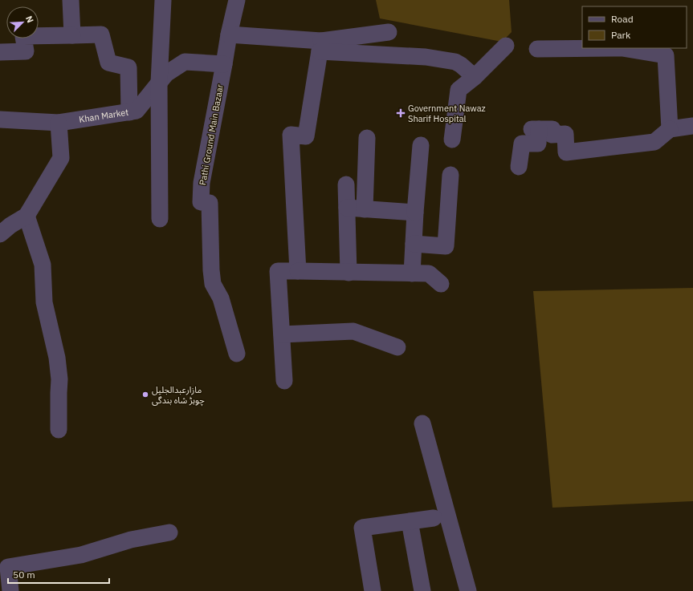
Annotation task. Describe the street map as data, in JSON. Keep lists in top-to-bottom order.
{
  "streets": {
    "street": ["Khan Market", "Pathi Ground Main Bazaar"]
  },
  "crossings": [
    ["Khan Market", "Pathi Ground Main Bazaar"]
  ],
  "places": {
    "health": ["Government Nawaz Sharif Hospital"],
    "other": ["مازارعبدالجلیل چوہڑ شاہ بندگی"]
  },
  "legend": ["Road", "Park"],
  "scale_bar": "50 m",
  "north": "top right"
}
